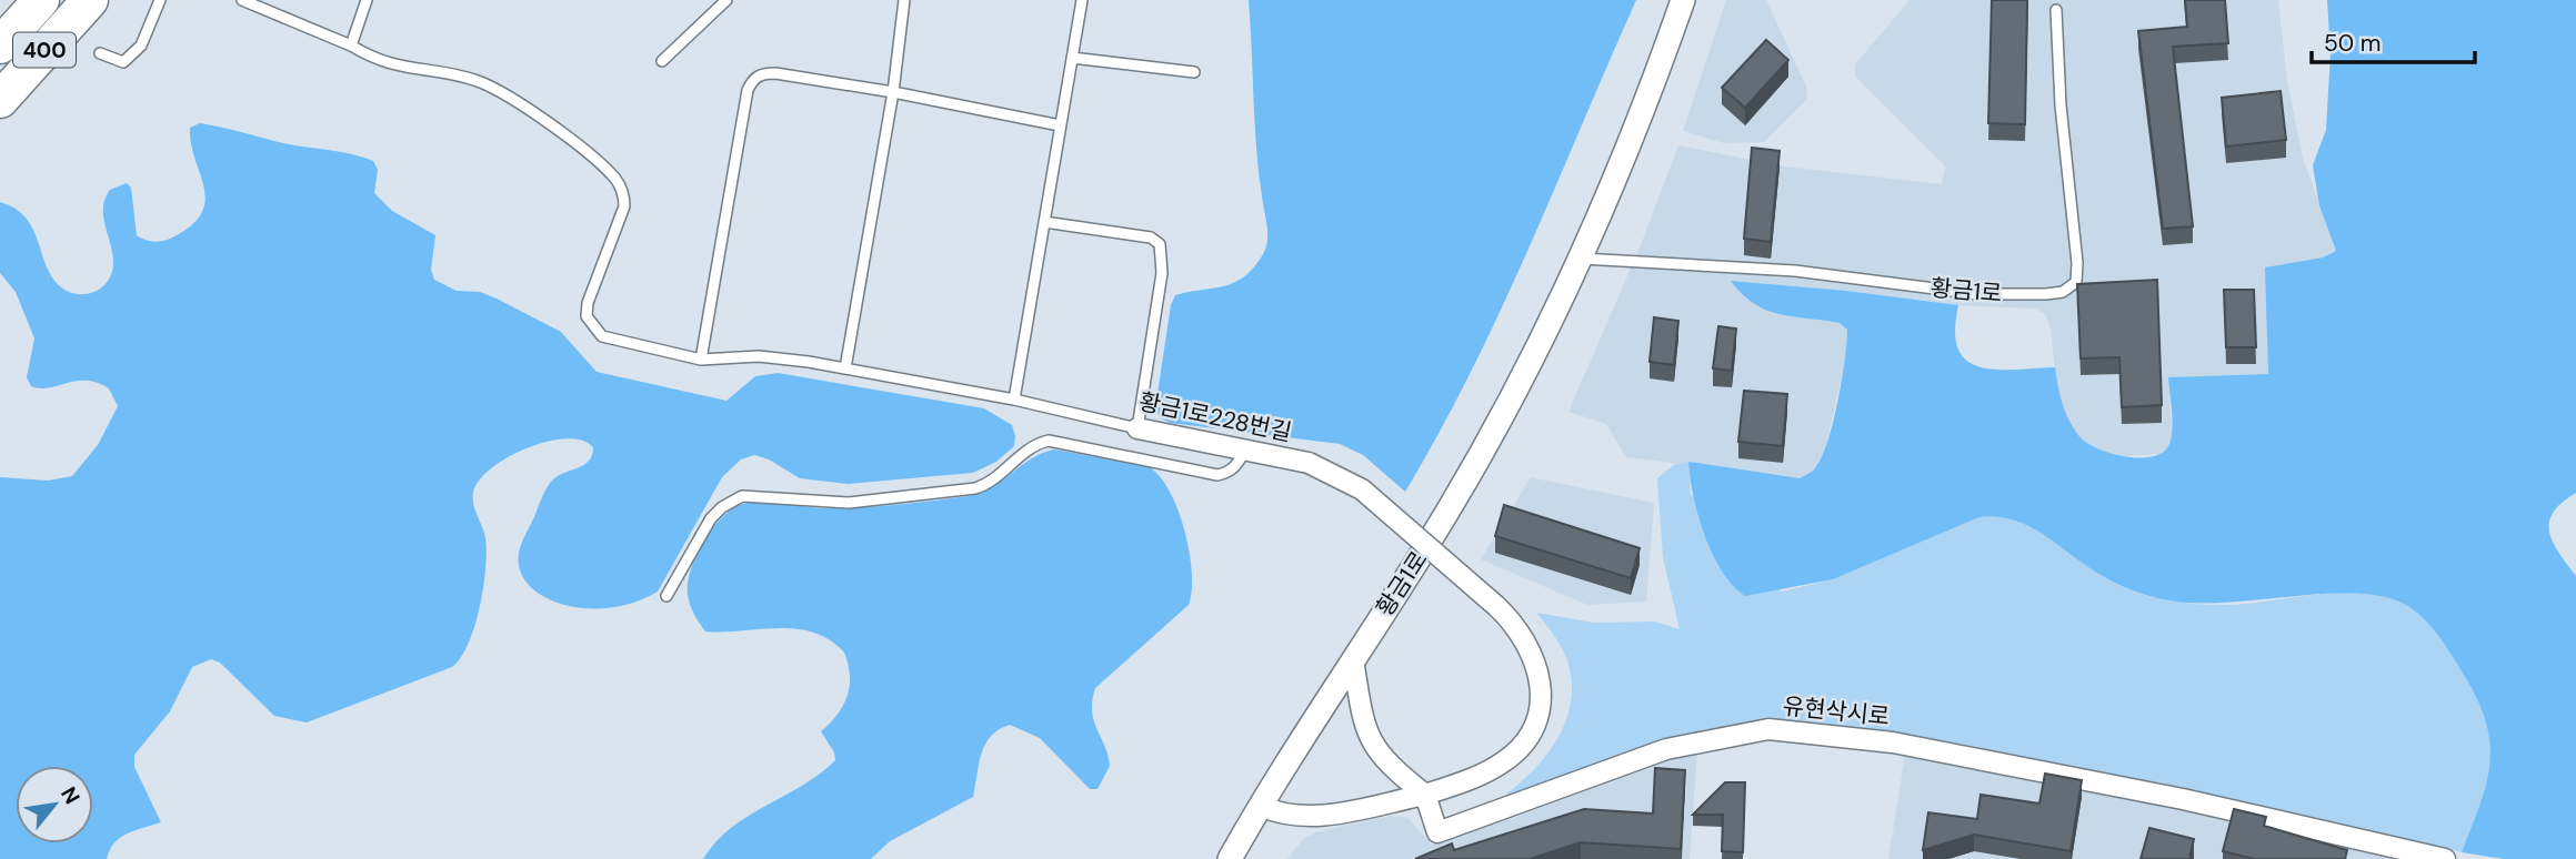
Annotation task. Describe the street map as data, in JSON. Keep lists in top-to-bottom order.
{
  "streets": {
    "highway": ["400"],
    "street": ["황금1로", "황금1로228번길", "유현삭시로"]
  },
  "crossings": [
    ["황금1로228번길", "유현삭시로"]
  ],
  "scale_bar": "50 m",
  "north": "top right"
}
